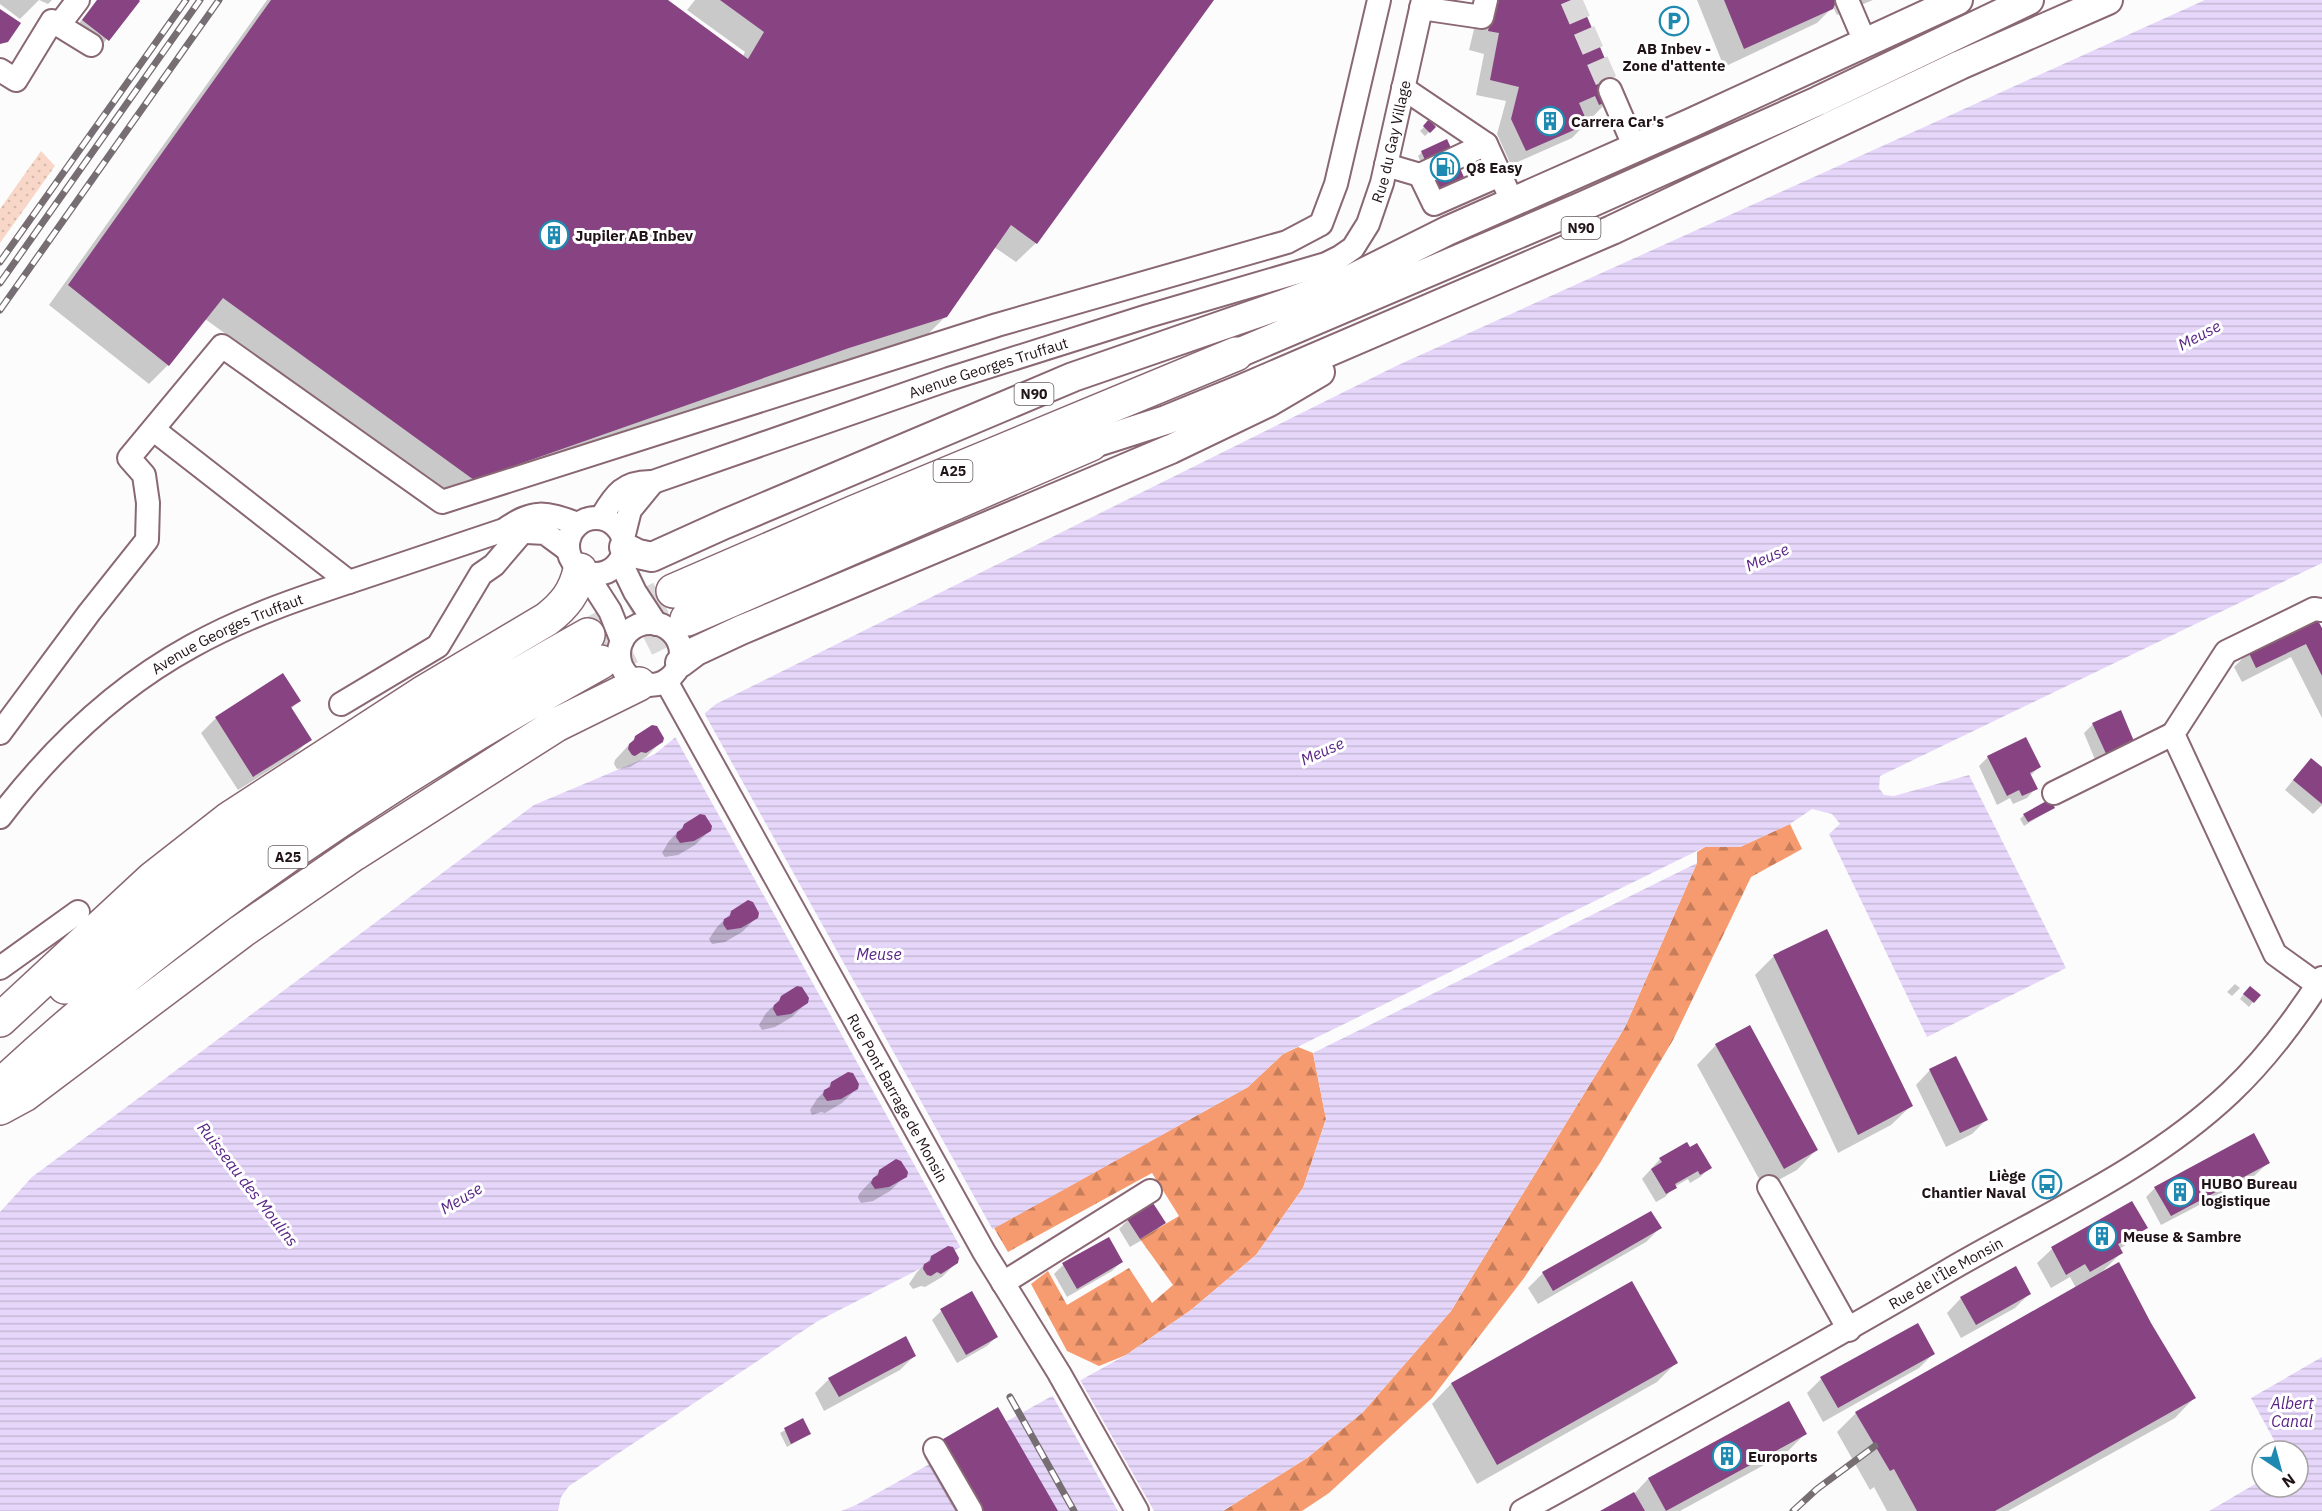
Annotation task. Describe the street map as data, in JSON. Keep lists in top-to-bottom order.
{
  "streets": {
    "highway": ["A25"],
    "main road": ["N90"],
    "street": [
      "Rue du Gay Village",
      "Avenue Georges Truffaut",
      "Rue Pont Barrage de Monsin",
      "Rue de l'Île Monsin"
    ]
  },
  "crossings": [
    ["Rue du Gay Village", "Avenue Georges Truffaut"],
    ["N90", "Avenue Georges Truffaut"],
    ["N90", "A25"],
    ["N90", "Rue Pont Barrage de Monsin"],
    ["A25", "Rue Pont Barrage de Monsin"]
  ],
  "water": ["Meuse", "Ruisseau des Moulins", "Albert Canal"],
  "places": {
    "parking": ["AB Inbev - Zone d'attente"],
    "building": [
      "Carrera Car's",
      "Jupiler AB Inbev",
      "HUBO Bureau logistique",
      "Meuse & Sambre",
      "Euroports"
    ],
    "fuel station": ["Q8 Easy"],
    "bus stop": ["Liège Chantier Naval"]
  },
  "north": "bottom right"
}
